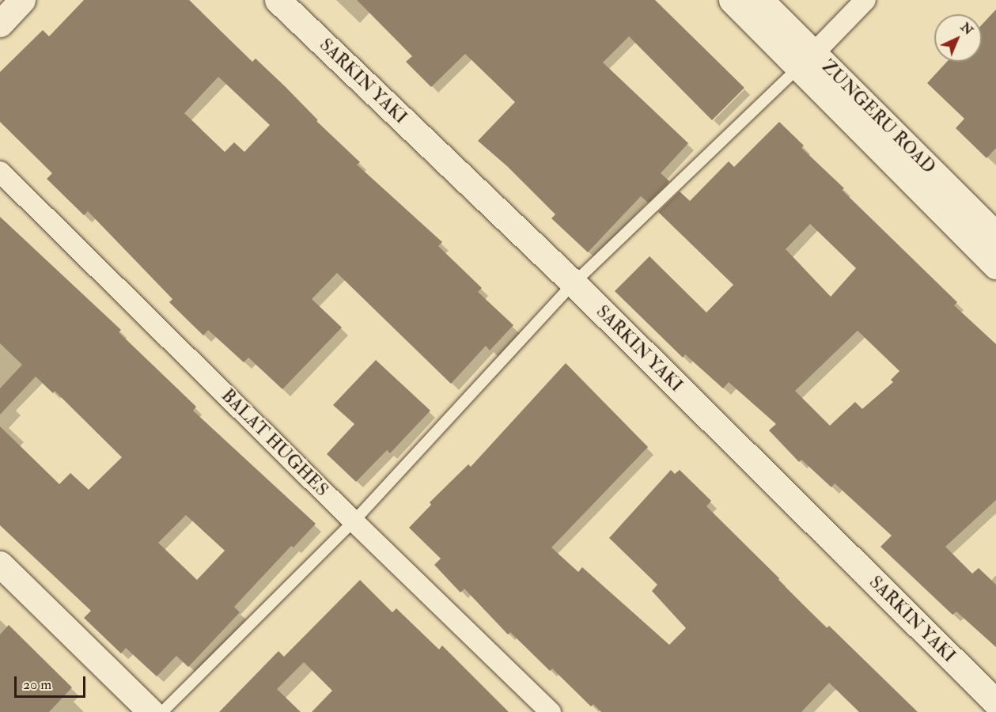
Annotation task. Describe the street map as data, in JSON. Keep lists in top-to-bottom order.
{
  "streets": {
    "street": ["SARKIN YAKI", "ZUNGERU ROAD", "BALAT HUGHES"]
  },
  "scale_bar": "20 m",
  "north": "top right"
}
